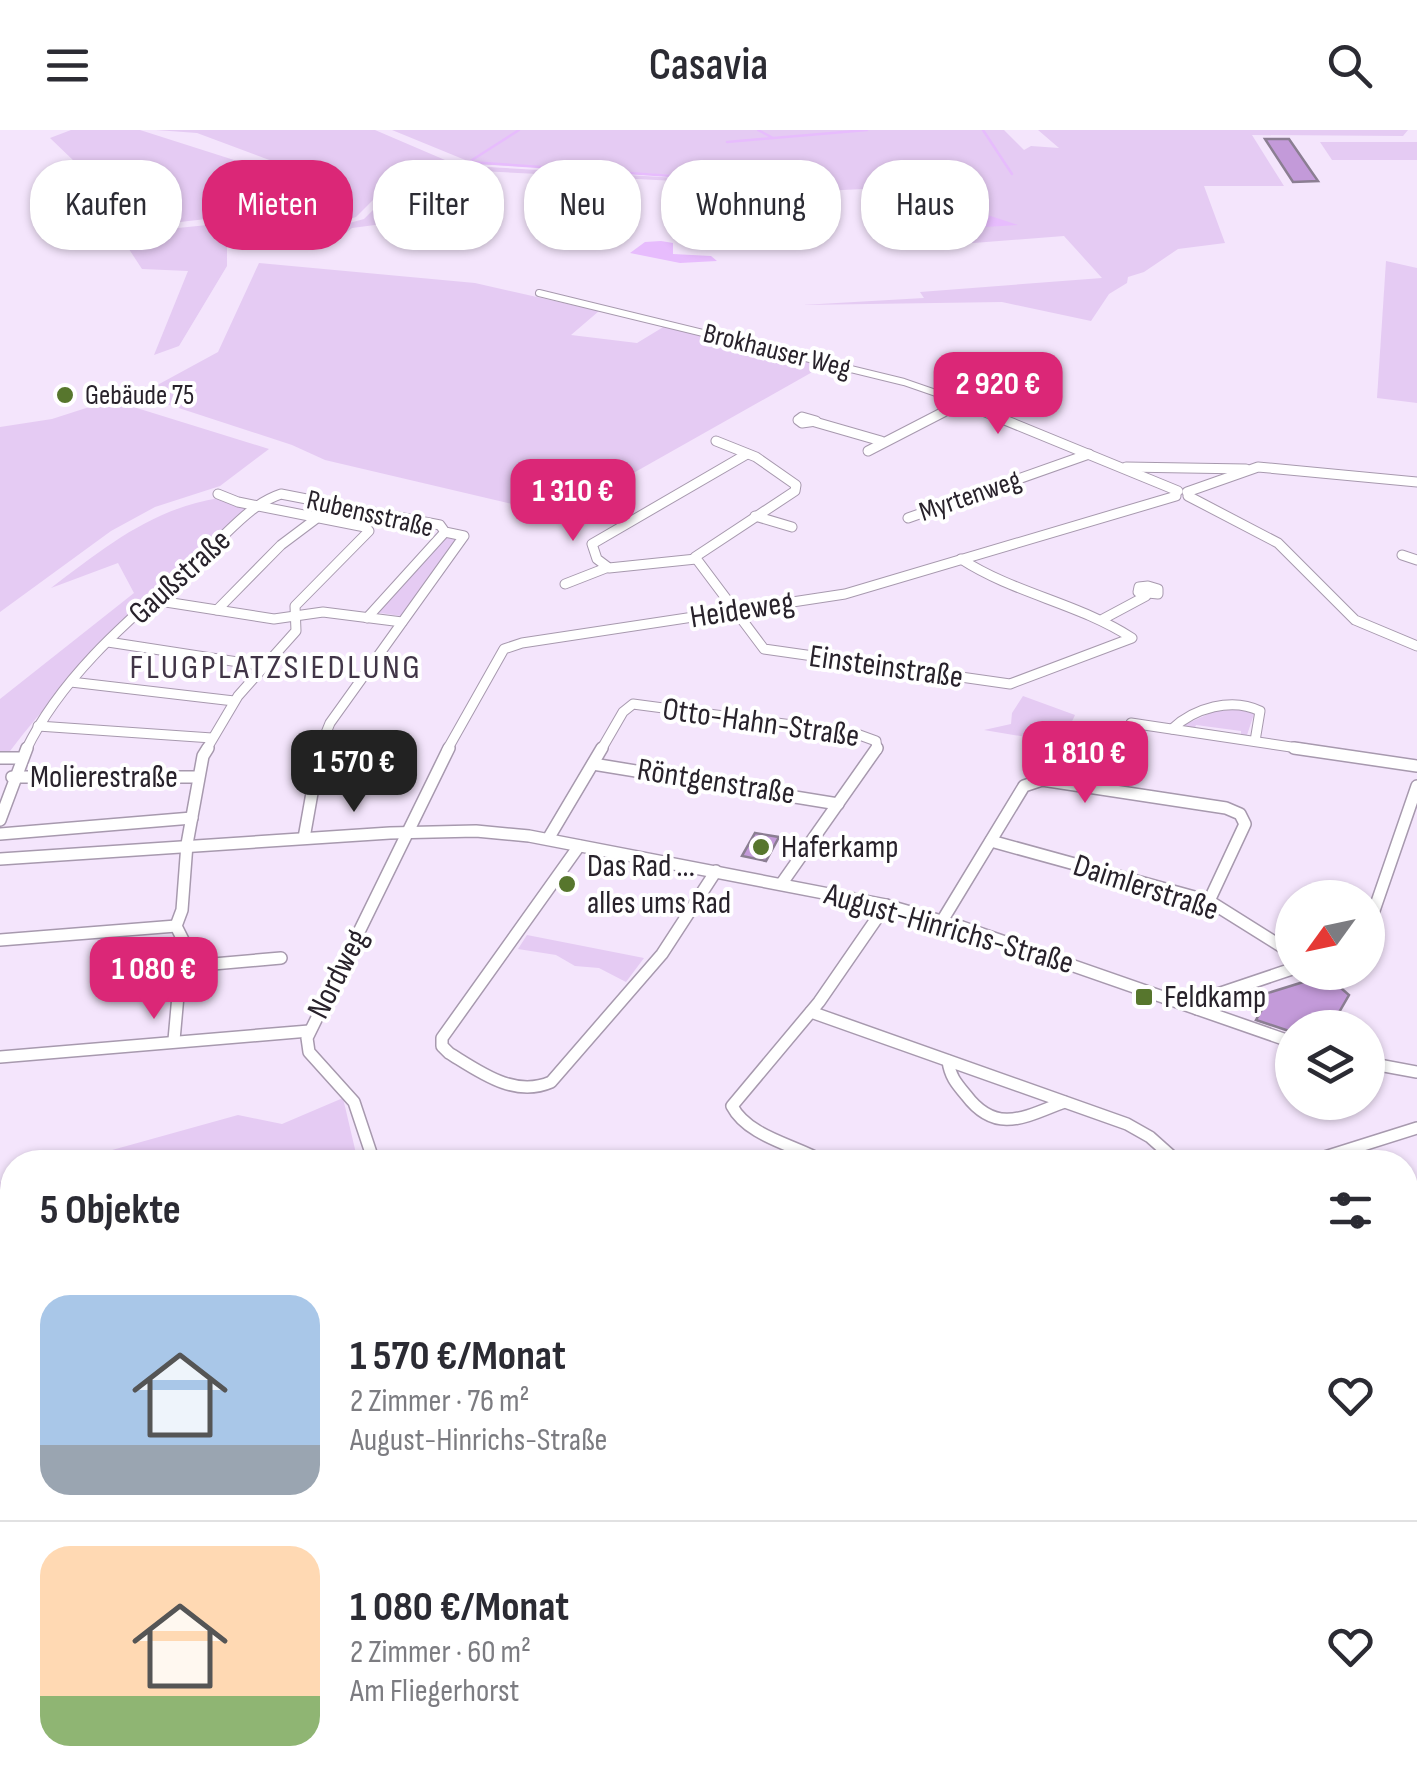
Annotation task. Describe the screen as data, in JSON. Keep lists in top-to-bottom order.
{
  "streets": {
    "street": [
      "Brokhauser Weg",
      "Myrtenweg",
      "Rubensstraße",
      "Gaußstraße",
      "Heideweg",
      "Einsteinstraße",
      "Otto-Hahn-Straße",
      "Molierestraße",
      "Röntgenstraße",
      "Daimlerstraße",
      "August-Hinrichs-Straße",
      "Nordweg"
    ]
  },
  "crossings": [
    ["Brokhauser Weg", "Myrtenweg"],
    ["Brokhauser Weg", "Heideweg"],
    ["Rubensstraße", "Gaußstraße"],
    ["Gaußstraße", "Molierestraße"],
    ["Heideweg", "Einsteinstraße"],
    ["Heideweg", "August-Hinrichs-Straße"],
    ["Heideweg", "Nordweg"],
    ["Otto-Hahn-Straße", "Röntgenstraße"],
    ["Otto-Hahn-Straße", "August-Hinrichs-Straße"],
    ["August-Hinrichs-Straße", "Nordweg"]
  ],
  "districts": ["FLUGPLATZSIEDLUNG"],
  "places": {
    "other": ["Gebäude 75", "Haferkamp", "Das Rad ... alles ums Rad"],
    "transit": ["Feldkamp"]
  },
  "north": "bottom left",
  "page": {
    "header": "Casavia",
    "chip": [
      "Kaufen",
      "Mieten",
      "Filter",
      "Neu",
      "Wohnung",
      "Haus"
    ],
    "price": [
      "2 920 €",
      "1 310 €",
      "1 810 €",
      "1 570 €",
      "1 080 €"
    ],
    "heading": "5 Objekte",
    "list": [
      {
        "name": "1 570 €/Monat",
        "note": "2 Zimmer · 76 m² · August-Hinrichs-Straße"
      },
      {
        "name": "1 080 €/Monat",
        "note": "2 Zimmer · 60 m² · Am Fliegerhorst"
      }
    ]
  }
}
